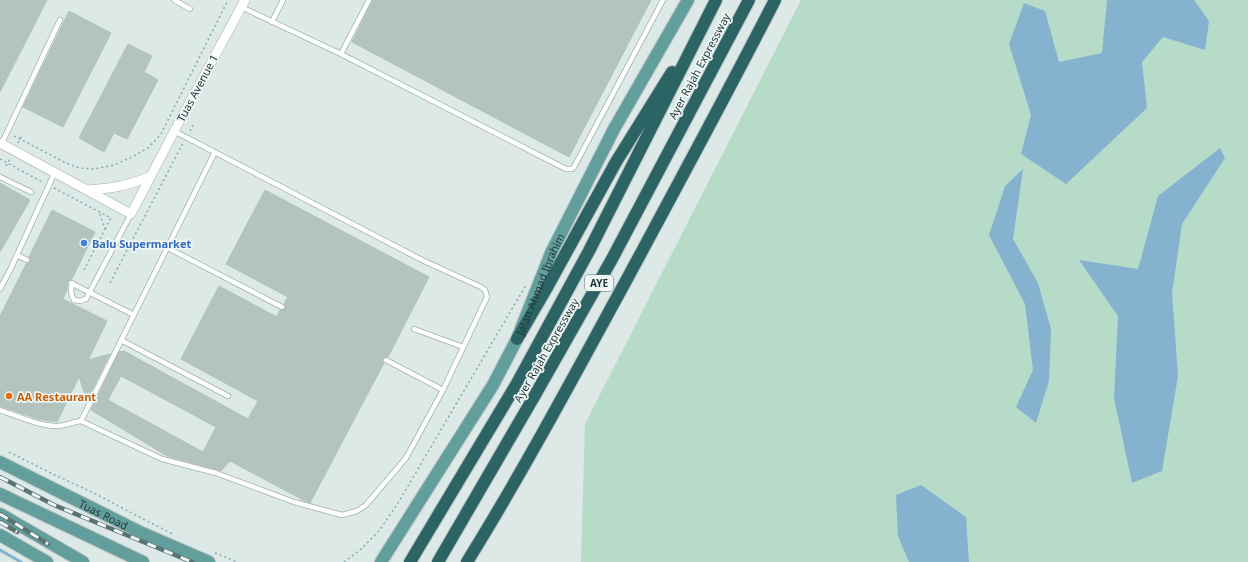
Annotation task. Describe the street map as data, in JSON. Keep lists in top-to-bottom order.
{
  "streets": {
    "highway": ["Ayer Rajah Expressway", "AYE"],
    "main road": ["Jalan Ahmad Ibrahim", "Tuas Road"],
    "street": ["Tuas Avenue 1"]
  },
  "places": ["Balu Supermarket", "AA Restaurant"]
}
